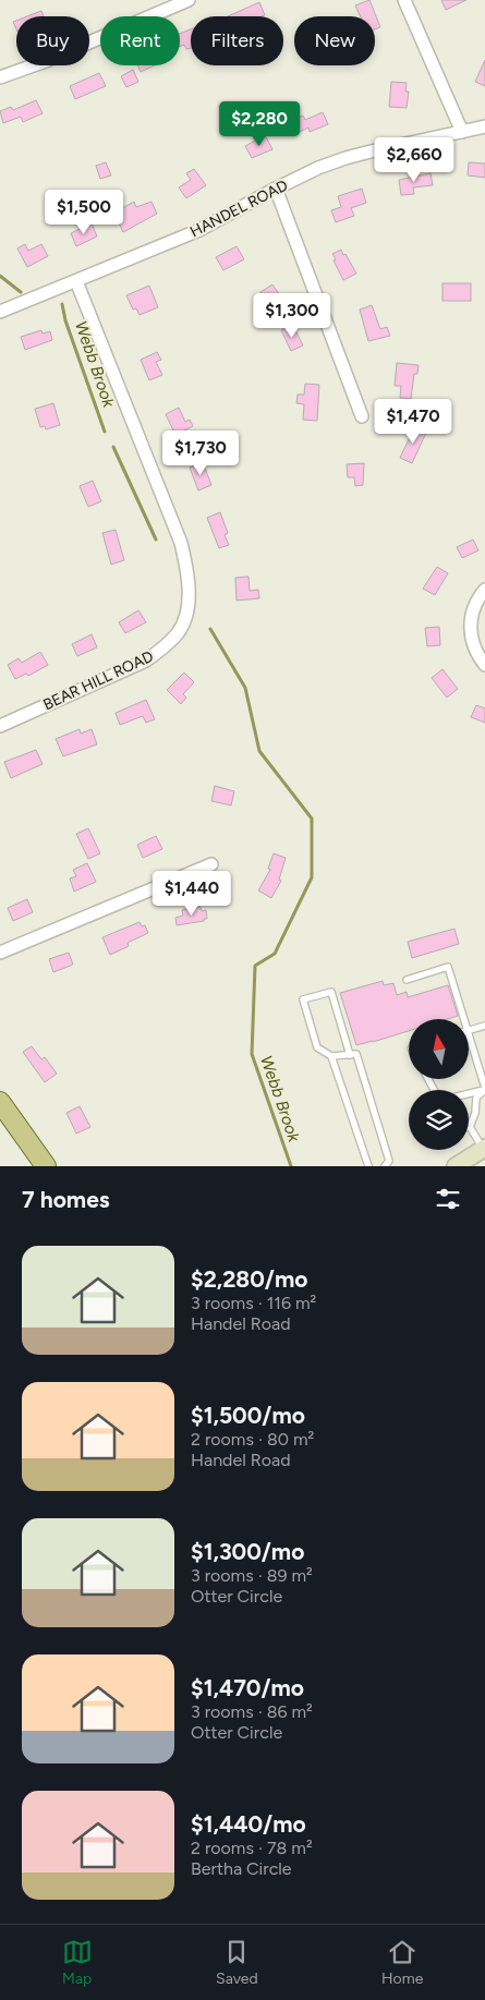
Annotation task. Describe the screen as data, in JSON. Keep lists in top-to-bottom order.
{
  "streets": {
    "street": ["HANDEL ROAD", "BEAR HILL ROAD"]
  },
  "crossings": [
    ["HANDEL ROAD", "BEAR HILL ROAD"]
  ],
  "water": ["Webb Brook"],
  "north": "top",
  "page": {
    "chip": [
      "Buy",
      "Rent",
      "Filters",
      "New"
    ],
    "price": [
      "$2,280",
      "$2,660",
      "$1,500",
      "$1,300",
      "$1,470",
      "$1,730",
      "$1,440"
    ],
    "heading": "7 homes",
    "list": [
      {
        "name": "$2,280/mo",
        "note": "3 rooms · 116 m² · Handel Road"
      },
      {
        "name": "$1,500/mo",
        "note": "2 rooms · 80 m² · Handel Road"
      },
      {
        "name": "$1,300/mo",
        "note": "3 rooms · 89 m² · Otter Circle"
      },
      {
        "name": "$1,470/mo",
        "note": "3 rooms · 86 m² · Otter Circle"
      },
      {
        "name": "$1,440/mo",
        "note": "2 rooms · 78 m² · Bertha Circle"
      }
    ],
    "tabs": ["Map", "Saved", "Home"]
  }
}
